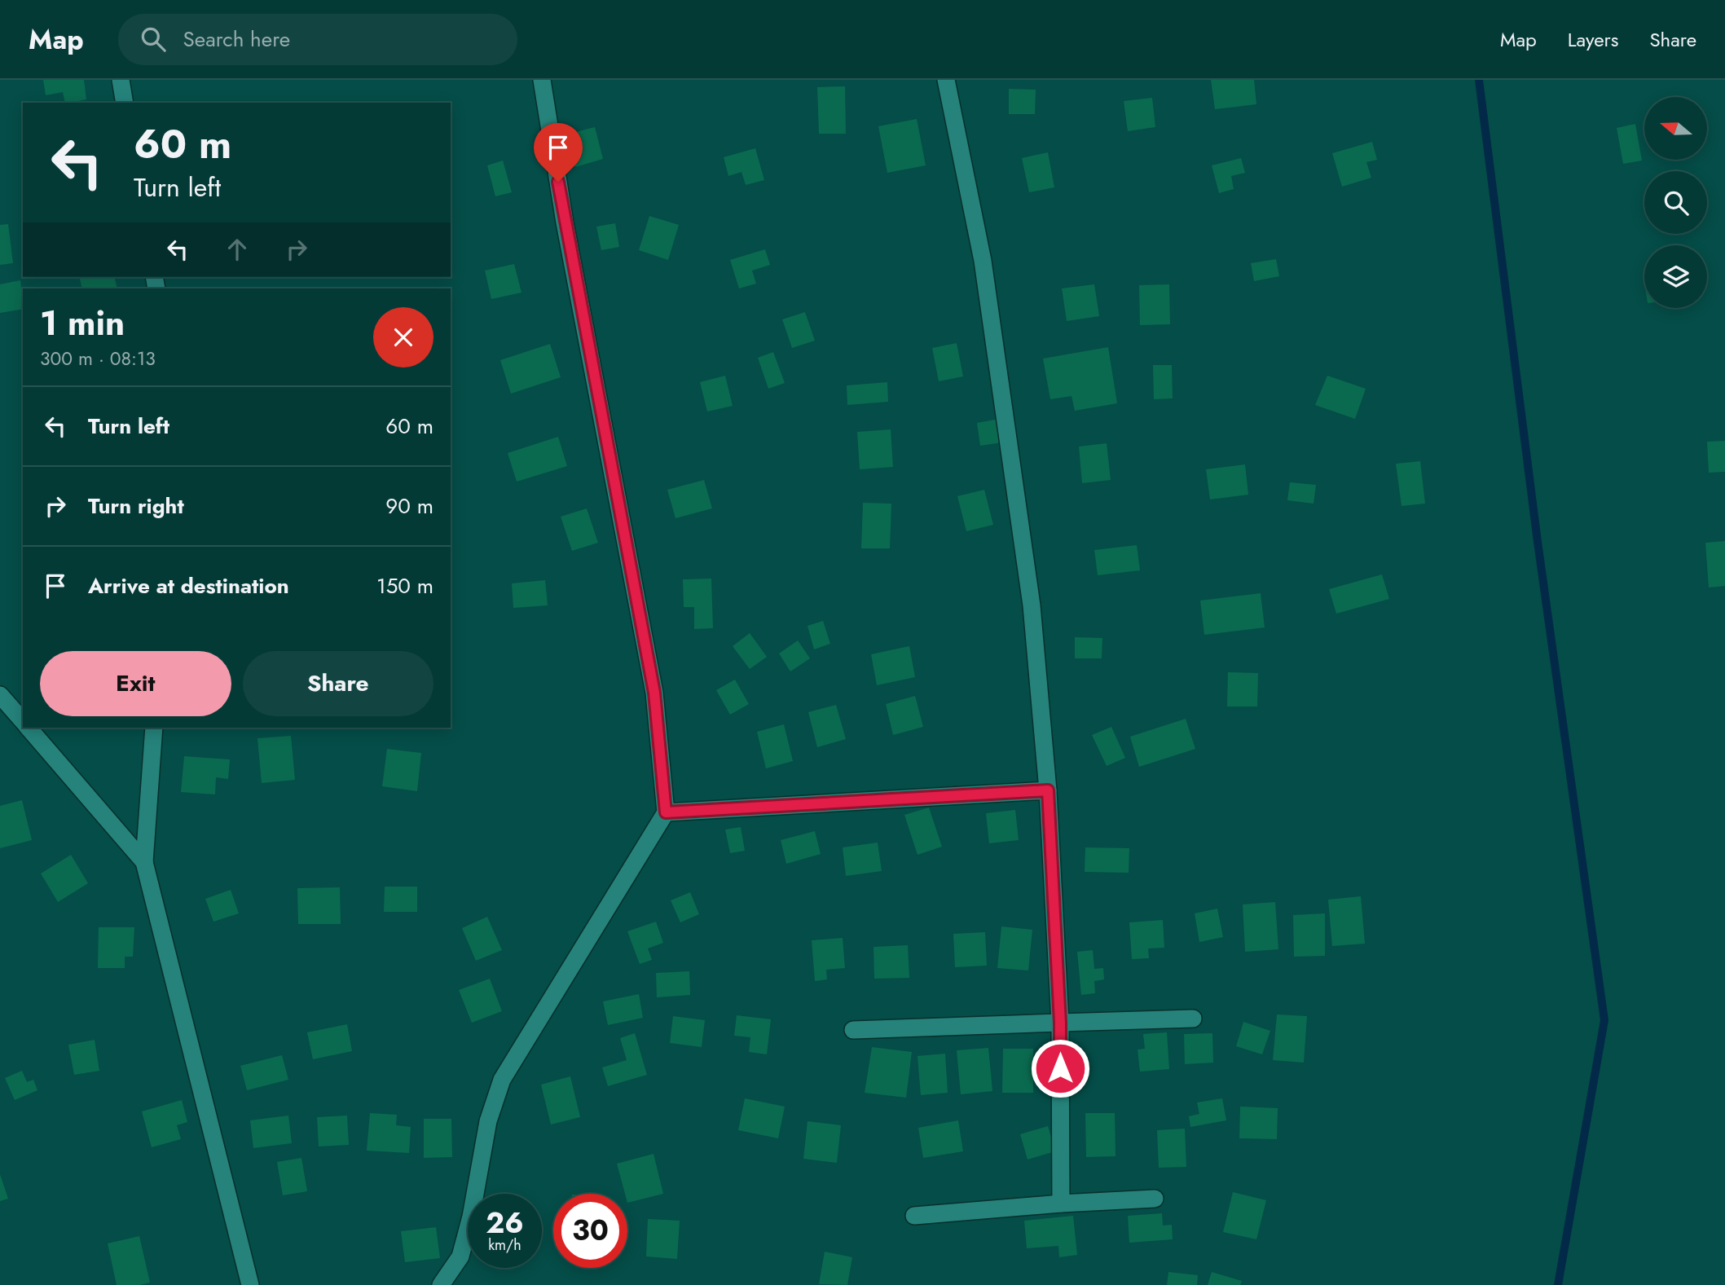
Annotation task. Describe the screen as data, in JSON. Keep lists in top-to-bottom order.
{
  "north": "left",
  "page": {
    "header": "Map",
    "search": "Search here",
    "nav": ["Map", "Layers", "Share"],
    "turn": ["60 m", "Turn left"],
    "heading": ["1 min", "300 m · 08:13"],
    "list": [
      {
        "name": "Turn left",
        "value": "60 m"
      },
      {
        "name": "Turn right",
        "value": "90 m"
      },
      {
        "name": "Arrive at destination",
        "value": "150 m"
      }
    ],
    "buttons": ["Exit", "Share"],
    "speed": "26 km/h",
    "limit": "30"
  }
}
